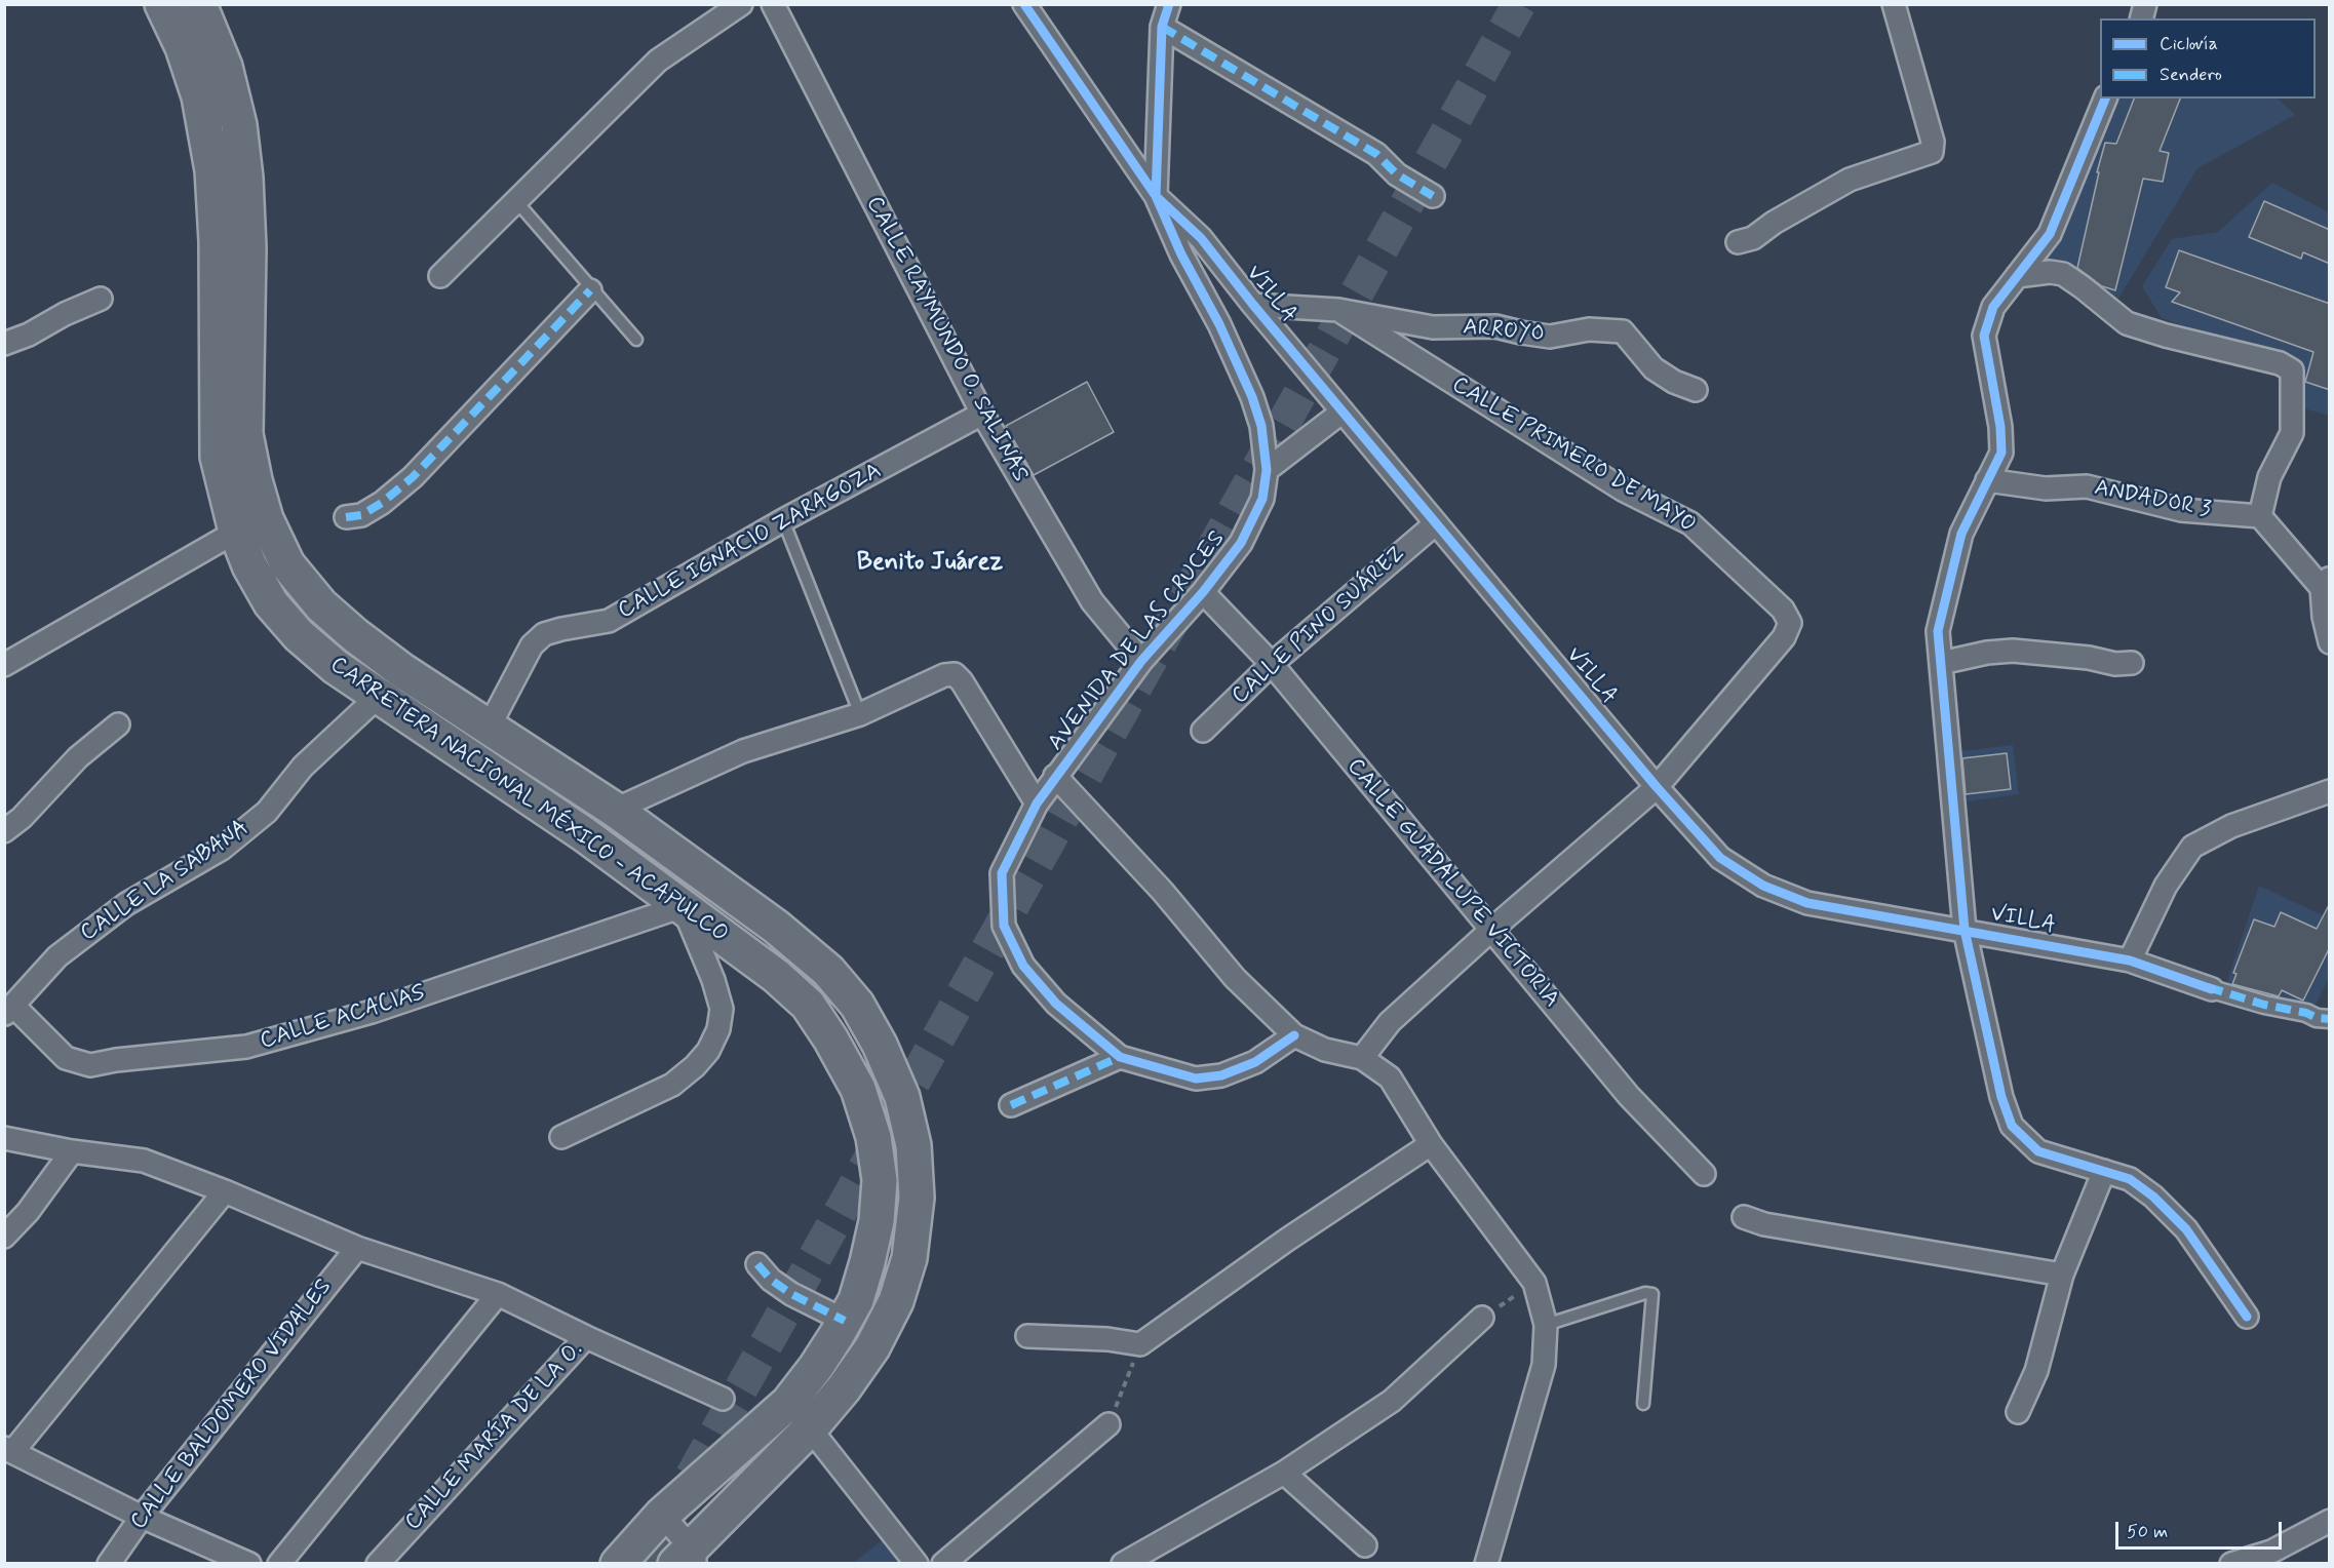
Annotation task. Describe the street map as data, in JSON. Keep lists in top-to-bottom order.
{
  "streets": {
    "main road": ["CARRETERA NACIONAL MÉXICO - ACAPULCO"],
    "street": [
      "VILLA",
      "ARROYO",
      "CALLE RAYMUNDO O. SALINAS",
      "CALLE PRIMERO DE MAYO",
      "ANDADOR 3",
      "CALLE IGNACIO ZARAGOZA",
      "CALLE PINO SUÁREZ",
      "AVENIDA DE LAS CRUCES",
      "CALLE LA SABANA",
      "CALLE GUADALUPE VICTORIA",
      "CALLE ACACIAS",
      "CALLE BALDOMERO VIDALES",
      "CALLE MARÍA DE LA O."
    ]
  },
  "crossings": [
    ["VILLA", "ARROYO"],
    ["VILLA", "CALLE PRIMERO DE MAYO"],
    ["VILLA", "CALLE PINO SUÁREZ"],
    ["VILLA", "AVENIDA DE LAS CRUCES"],
    ["ARROYO", "CALLE PRIMERO DE MAYO"],
    ["CALLE RAYMUNDO O. SALINAS", "CALLE IGNACIO ZARAGOZA"],
    ["CALLE RAYMUNDO O. SALINAS", "AVENIDA DE LAS CRUCES"],
    ["CALLE IGNACIO ZARAGOZA", "CARRETERA NACIONAL MÉXICO - ACAPULCO"],
    ["CALLE PINO SUÁREZ", "CALLE GUADALUPE VICTORIA"],
    ["AVENIDA DE LAS CRUCES", "CALLE GUADALUPE VICTORIA"],
    ["CARRETERA NACIONAL MÉXICO - ACAPULCO", "CALLE LA SABANA"],
    ["CARRETERA NACIONAL MÉXICO - ACAPULCO", "CALLE ACACIAS"],
    ["CALLE LA SABANA", "CALLE ACACIAS"]
  ],
  "districts": ["Benito Juárez"],
  "legend": ["Ciclovía", "Sendero"],
  "scale_bar": "50 m"
}
